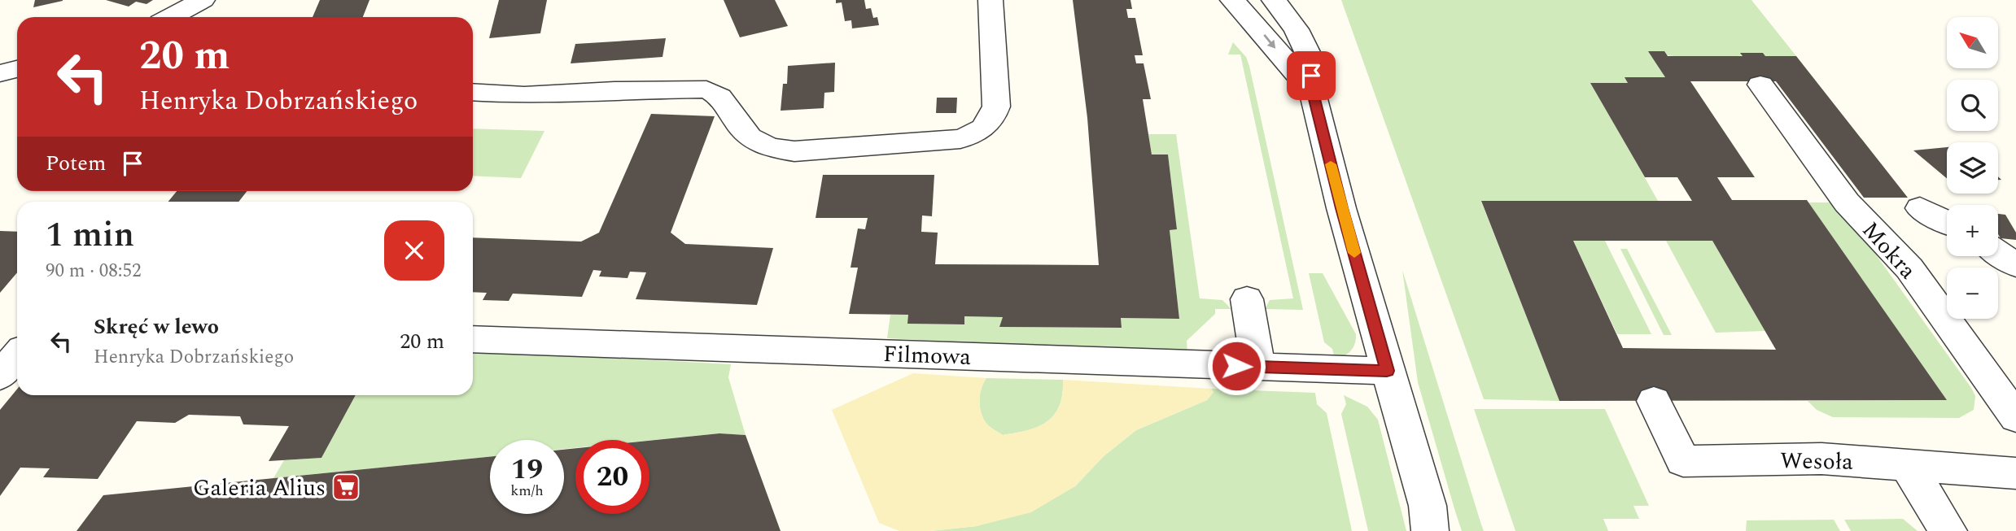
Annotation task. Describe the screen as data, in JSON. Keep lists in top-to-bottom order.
{
  "streets": {
    "street": ["Mokra", "Filmowa", "Wesoła"]
  },
  "places": {
    "supermarket": ["Galeria Alius"]
  },
  "north": "top left",
  "page": {
    "map_buttons": ["+", "−"],
    "turn": ["20 m", "Henryka Dobrzańskiego"],
    "then": "Potem",
    "heading": ["1 min", "90 m · 08:52"],
    "list": [
      {
        "name": "Skręć w lewo",
        "note": "Henryka Dobrzańskiego",
        "value": "20 m"
      }
    ],
    "speed": "19 km/h",
    "limit": "20"
  }
}
